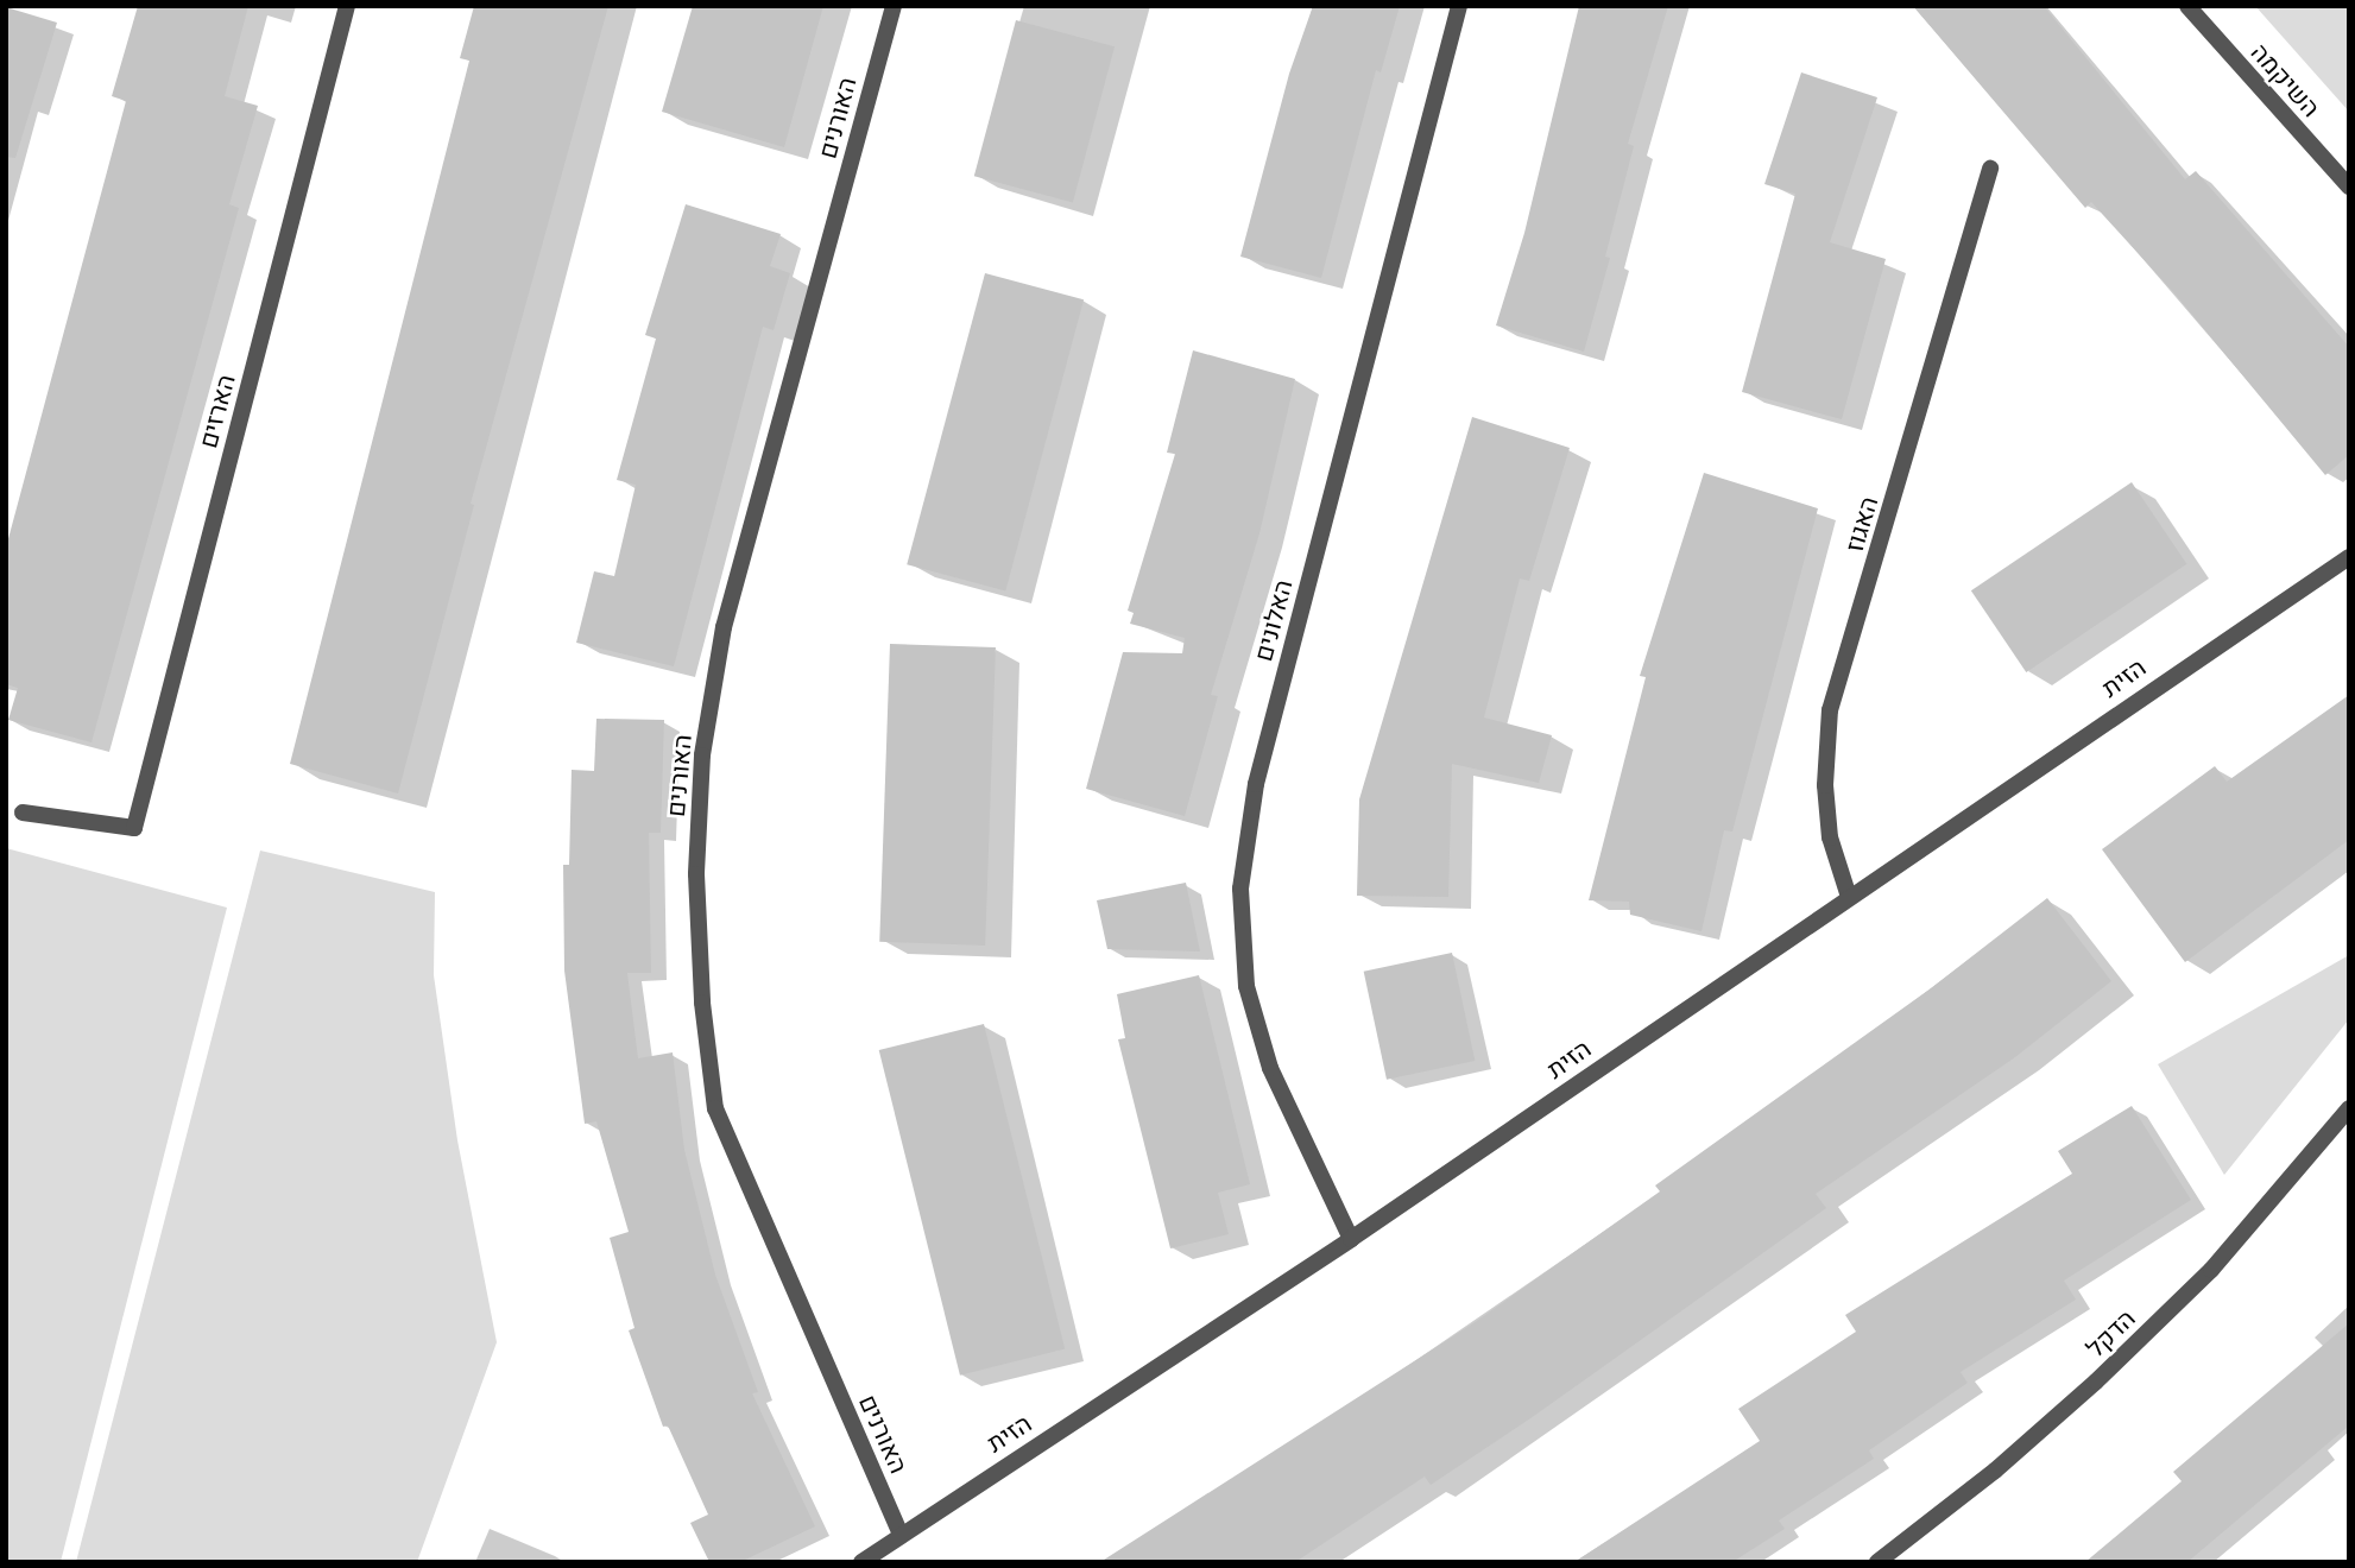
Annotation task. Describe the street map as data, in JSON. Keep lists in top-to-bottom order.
{
  "streets": {
    "street": [
      "השיקמה",
      "האורנים",
      "הארזים",
      "האגוז",
      "האלונים",
      "הזית",
      "הדקל"
    ]
  },
  "crossings": [
    ["האורנים", "הזית"],
    ["האגוז", "הזית"],
    ["האלונים", "הזית"]
  ]
}
